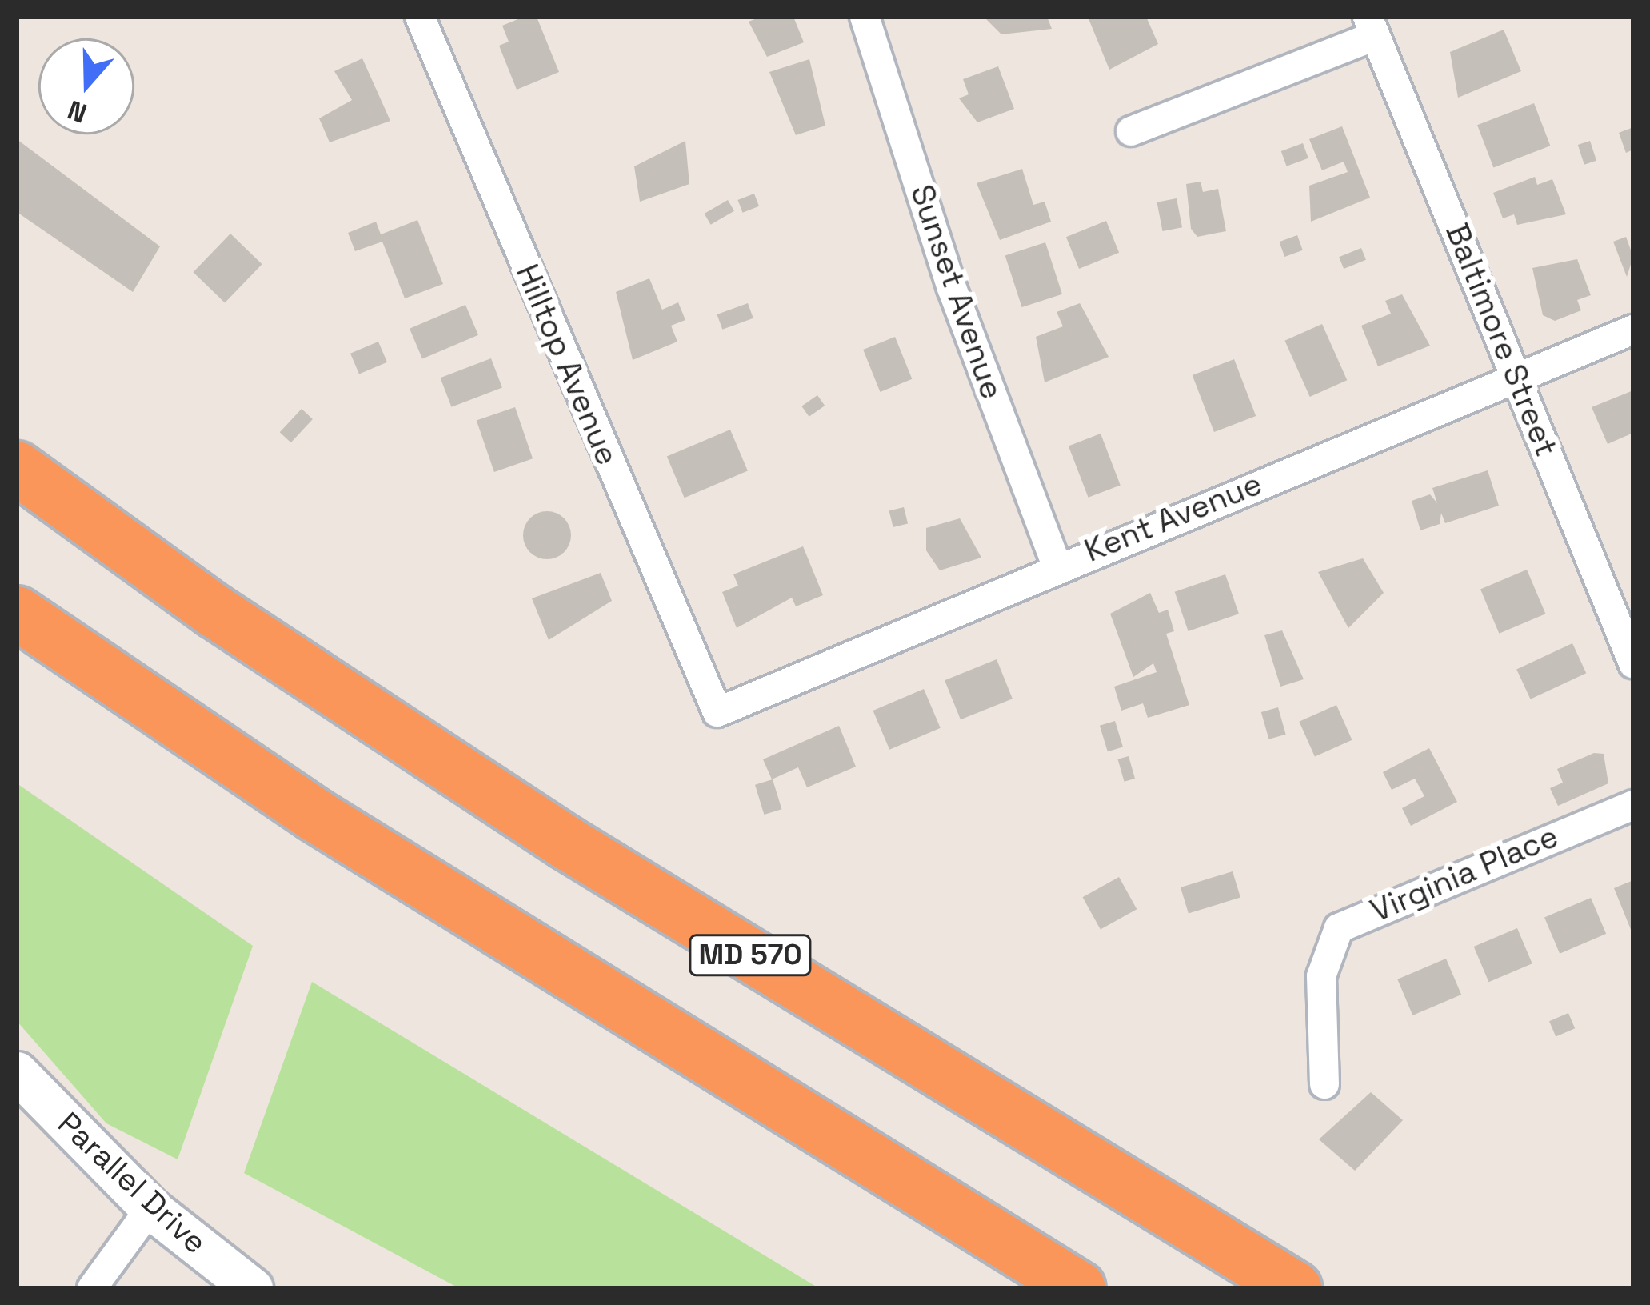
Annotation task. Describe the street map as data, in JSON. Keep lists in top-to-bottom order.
{
  "streets": {
    "highway": ["MD 570"],
    "street": [
      "Sunset Avenue",
      "Baltimore Street",
      "Hilltop Avenue",
      "Kent Avenue",
      "Virginia Place",
      "Parallel Drive"
    ]
  },
  "crossings": [
    ["Sunset Avenue", "Kent Avenue"],
    ["Baltimore Street", "Kent Avenue"],
    ["Hilltop Avenue", "Kent Avenue"]
  ],
  "north": "bottom"
}
